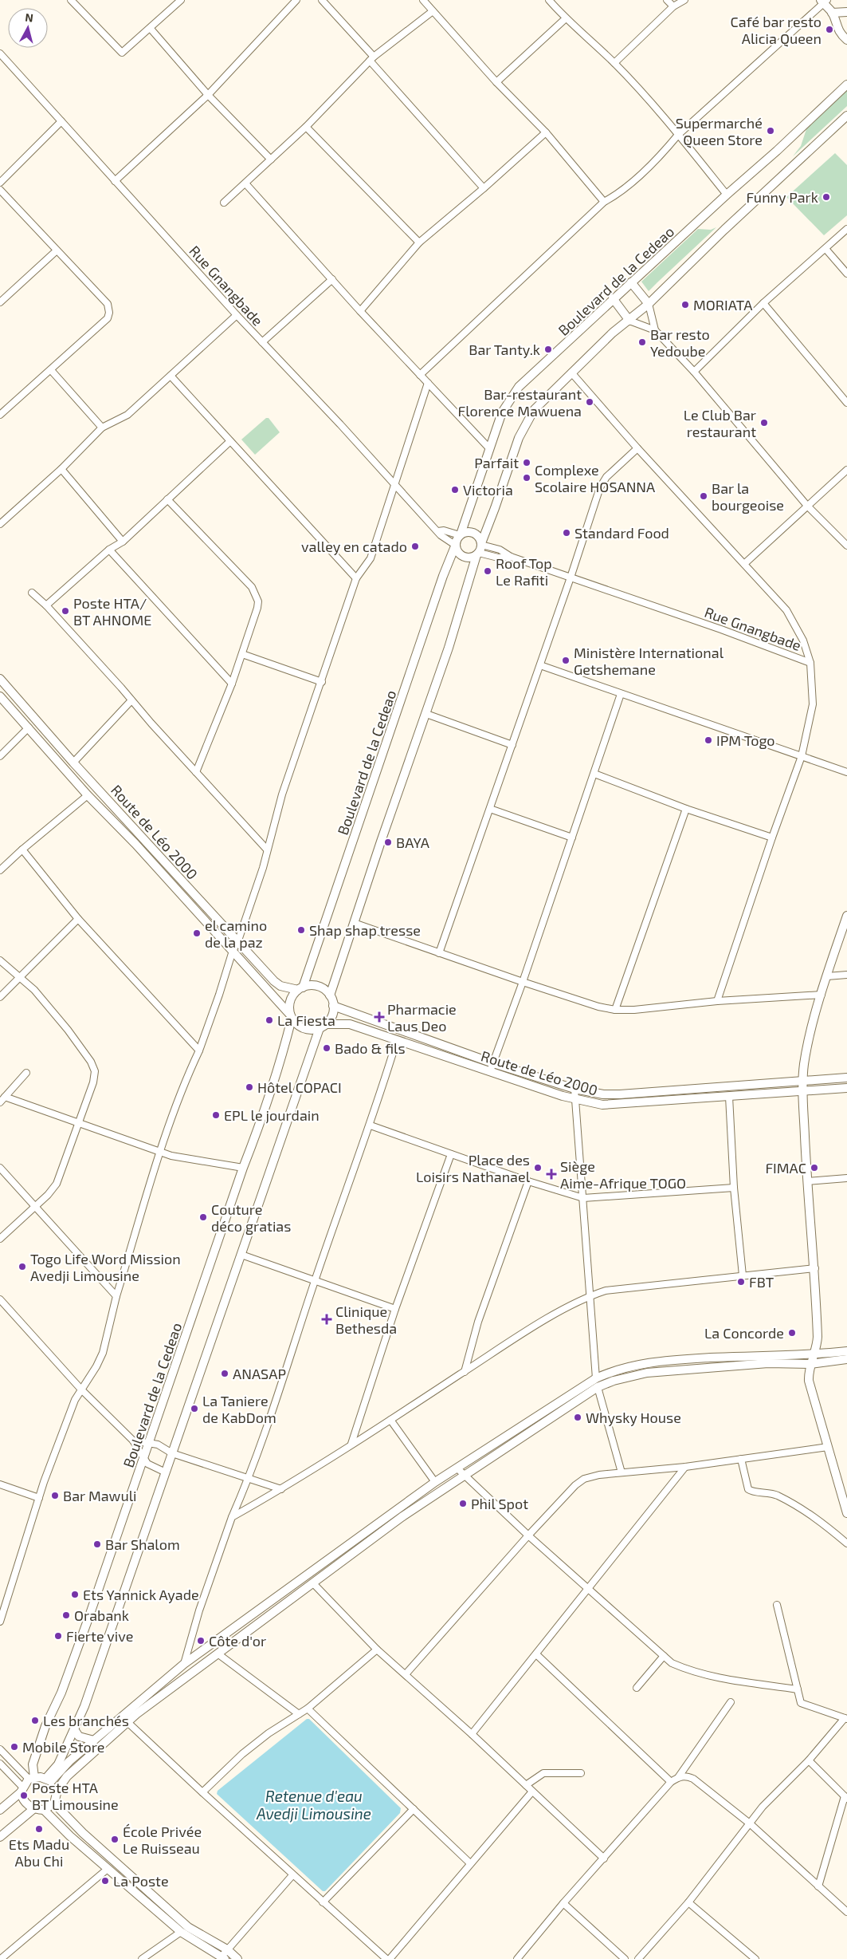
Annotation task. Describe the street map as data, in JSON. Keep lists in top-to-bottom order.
{
  "streets": {
    "main road": ["Boulevard de la Cedeao", "Route de Léo 2000"],
    "street": ["Rue Gnangbade"]
  },
  "crossings": [
    ["Boulevard de la Cedeao", "Rue Gnangbade"],
    ["Boulevard de la Cedeao", "Route de Léo 2000"]
  ],
  "water": ["Retenue d'eau Avedji Limousine"],
  "places": {
    "other": [
      "Café bar resto Alicia Queen",
      "Supermarché Queen Store",
      "Funny Park",
      "MORIATA",
      "Bar resto Yedoube",
      "Bar Tanty.k",
      "Bar-restaurant Florence Mawuena",
      "Le Club Bar restaurant",
      "Parfait",
      "Complexe Scolaire HOSANNA",
      "Victoria",
      "Bar la bourgeoise",
      "Standard Food",
      "valley en catado",
      "Roof Top Le Rafiti",
      "Poste HTA/ BT AHNOME",
      "Ministère International Getshemane",
      "IPM Togo",
      "BAYA",
      "Shap shap tresse",
      "el camino de la paz",
      "La Fiesta",
      "Bado & fils",
      "Hôtel COPACI",
      "EPL le jourdain",
      "Place des Loisirs Nathanael",
      "FIMAC",
      "Couture déco gratias",
      "Togo Life Word Mission Avedji Limousine",
      "FBT",
      "La Concorde",
      "ANASAP",
      "La Taniere de KabDom",
      "Whysky House",
      "Bar Mawuli",
      "Phil Spot",
      "Bar Shalom",
      "Ets Yannick Ayade",
      "Orabank",
      "Fierte vive",
      "Côte d'or",
      "Les branchés",
      "Mobile Store",
      "Poste HTA BT Limousine",
      "Ets Madu Abu Chi",
      "École Privée Le Ruisseau",
      "La Poste"
    ],
    "health": ["Pharmacie Laus Deo", "Siège Aime-Afrique TOGO", "Clinique Bethesda"]
  },
  "north": "top"
}
